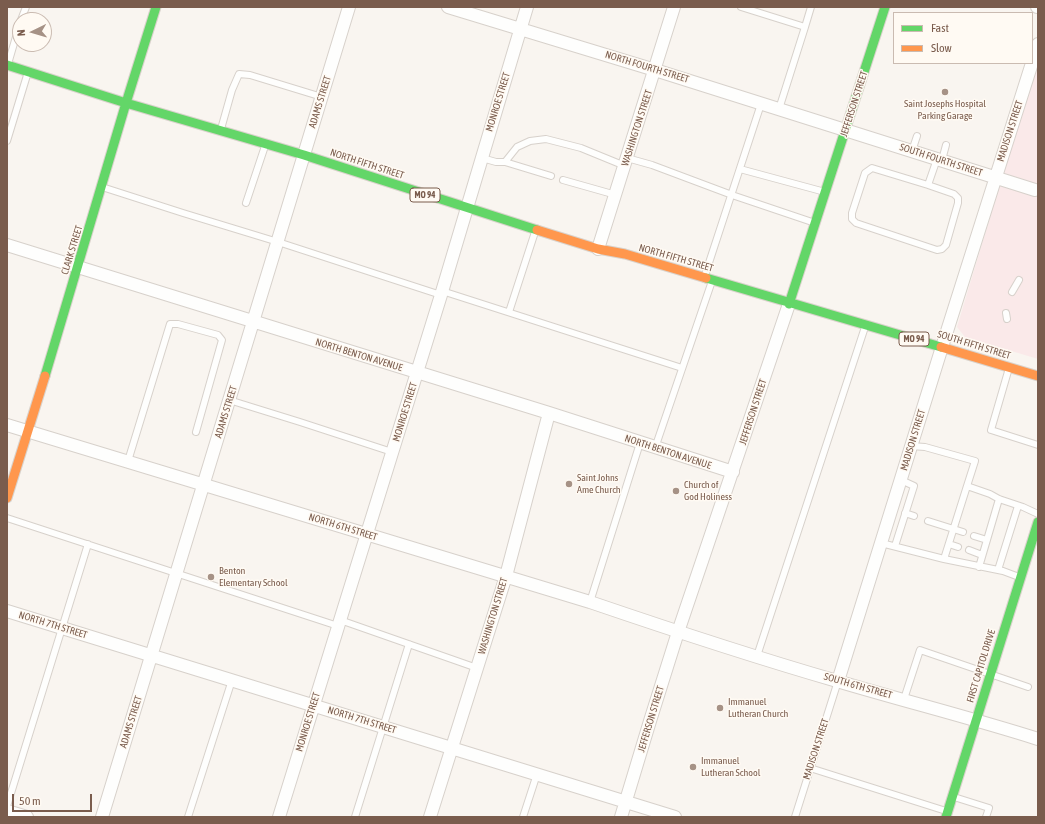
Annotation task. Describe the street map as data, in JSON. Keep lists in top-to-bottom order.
{
  "streets": {
    "main road": [
      "JEFFERSON STREET",
      "NORTH FIFTH STREET",
      "MO 94",
      "CLARK STREET",
      "SOUTH FIFTH STREET",
      "FIRST CAPITOL DRIVE"
    ],
    "street": [
      "NORTH FOURTH STREET",
      "ADAMS STREET",
      "MONROE STREET",
      "WASHINGTON STREET",
      "MADISON STREET",
      "SOUTH FOURTH STREET",
      "NORTH BENTON AVENUE",
      "NORTH 6TH STREET",
      "NORTH 7TH STREET",
      "SOUTH 6TH STREET"
    ]
  },
  "crossings": [
    ["NORTH FOURTH STREET", "MONROE STREET"],
    ["NORTH FOURTH STREET", "JEFFERSON STREET"],
    ["NORTH FOURTH STREET", "WASHINGTON STREET"],
    ["NORTH FOURTH STREET", "SOUTH FOURTH STREET"],
    ["ADAMS STREET", "NORTH FIFTH STREET"],
    ["ADAMS STREET", "NORTH BENTON AVENUE"],
    ["ADAMS STREET", "NORTH 6TH STREET"],
    ["ADAMS STREET", "NORTH 7TH STREET"],
    ["MONROE STREET", "NORTH FIFTH STREET"],
    ["MONROE STREET", "NORTH BENTON AVENUE"],
    ["MONROE STREET", "NORTH 6TH STREET"],
    ["MONROE STREET", "NORTH 7TH STREET"],
    ["JEFFERSON STREET", "SOUTH FOURTH STREET"],
    ["JEFFERSON STREET", "NORTH FIFTH STREET"],
    ["JEFFERSON STREET", "SOUTH FIFTH STREET"],
    ["JEFFERSON STREET", "NORTH BENTON AVENUE"],
    ["JEFFERSON STREET", "NORTH 6TH STREET"],
    ["JEFFERSON STREET", "NORTH 7TH STREET"],
    ["JEFFERSON STREET", "SOUTH 6TH STREET"],
    ["WASHINGTON STREET", "NORTH FIFTH STREET"],
    ["WASHINGTON STREET", "NORTH BENTON AVENUE"],
    ["WASHINGTON STREET", "NORTH 6TH STREET"],
    ["WASHINGTON STREET", "NORTH 7TH STREET"],
    ["MADISON STREET", "SOUTH FOURTH STREET"],
    ["MADISON STREET", "SOUTH FIFTH STREET"],
    ["MADISON STREET", "SOUTH 6TH STREET"],
    ["NORTH FIFTH STREET", "CLARK STREET"],
    ["NORTH FIFTH STREET", "SOUTH FIFTH STREET"],
    ["CLARK STREET", "NORTH BENTON AVENUE"],
    ["CLARK STREET", "NORTH 6TH STREET"],
    ["NORTH 6TH STREET", "SOUTH 6TH STREET"],
    ["FIRST CAPITOL DRIVE", "SOUTH 6TH STREET"]
  ],
  "places": [
    "Saint Josephs Hospital Parking Garage",
    "Saint Johns Ame Church",
    "Church of God Holiness",
    "Benton Elementary School",
    "Immanuel Lutheran Church",
    "Immanuel Lutheran School"
  ],
  "legend": ["Fast", "Slow"],
  "scale_bar": "50 m",
  "north": "left"
}
